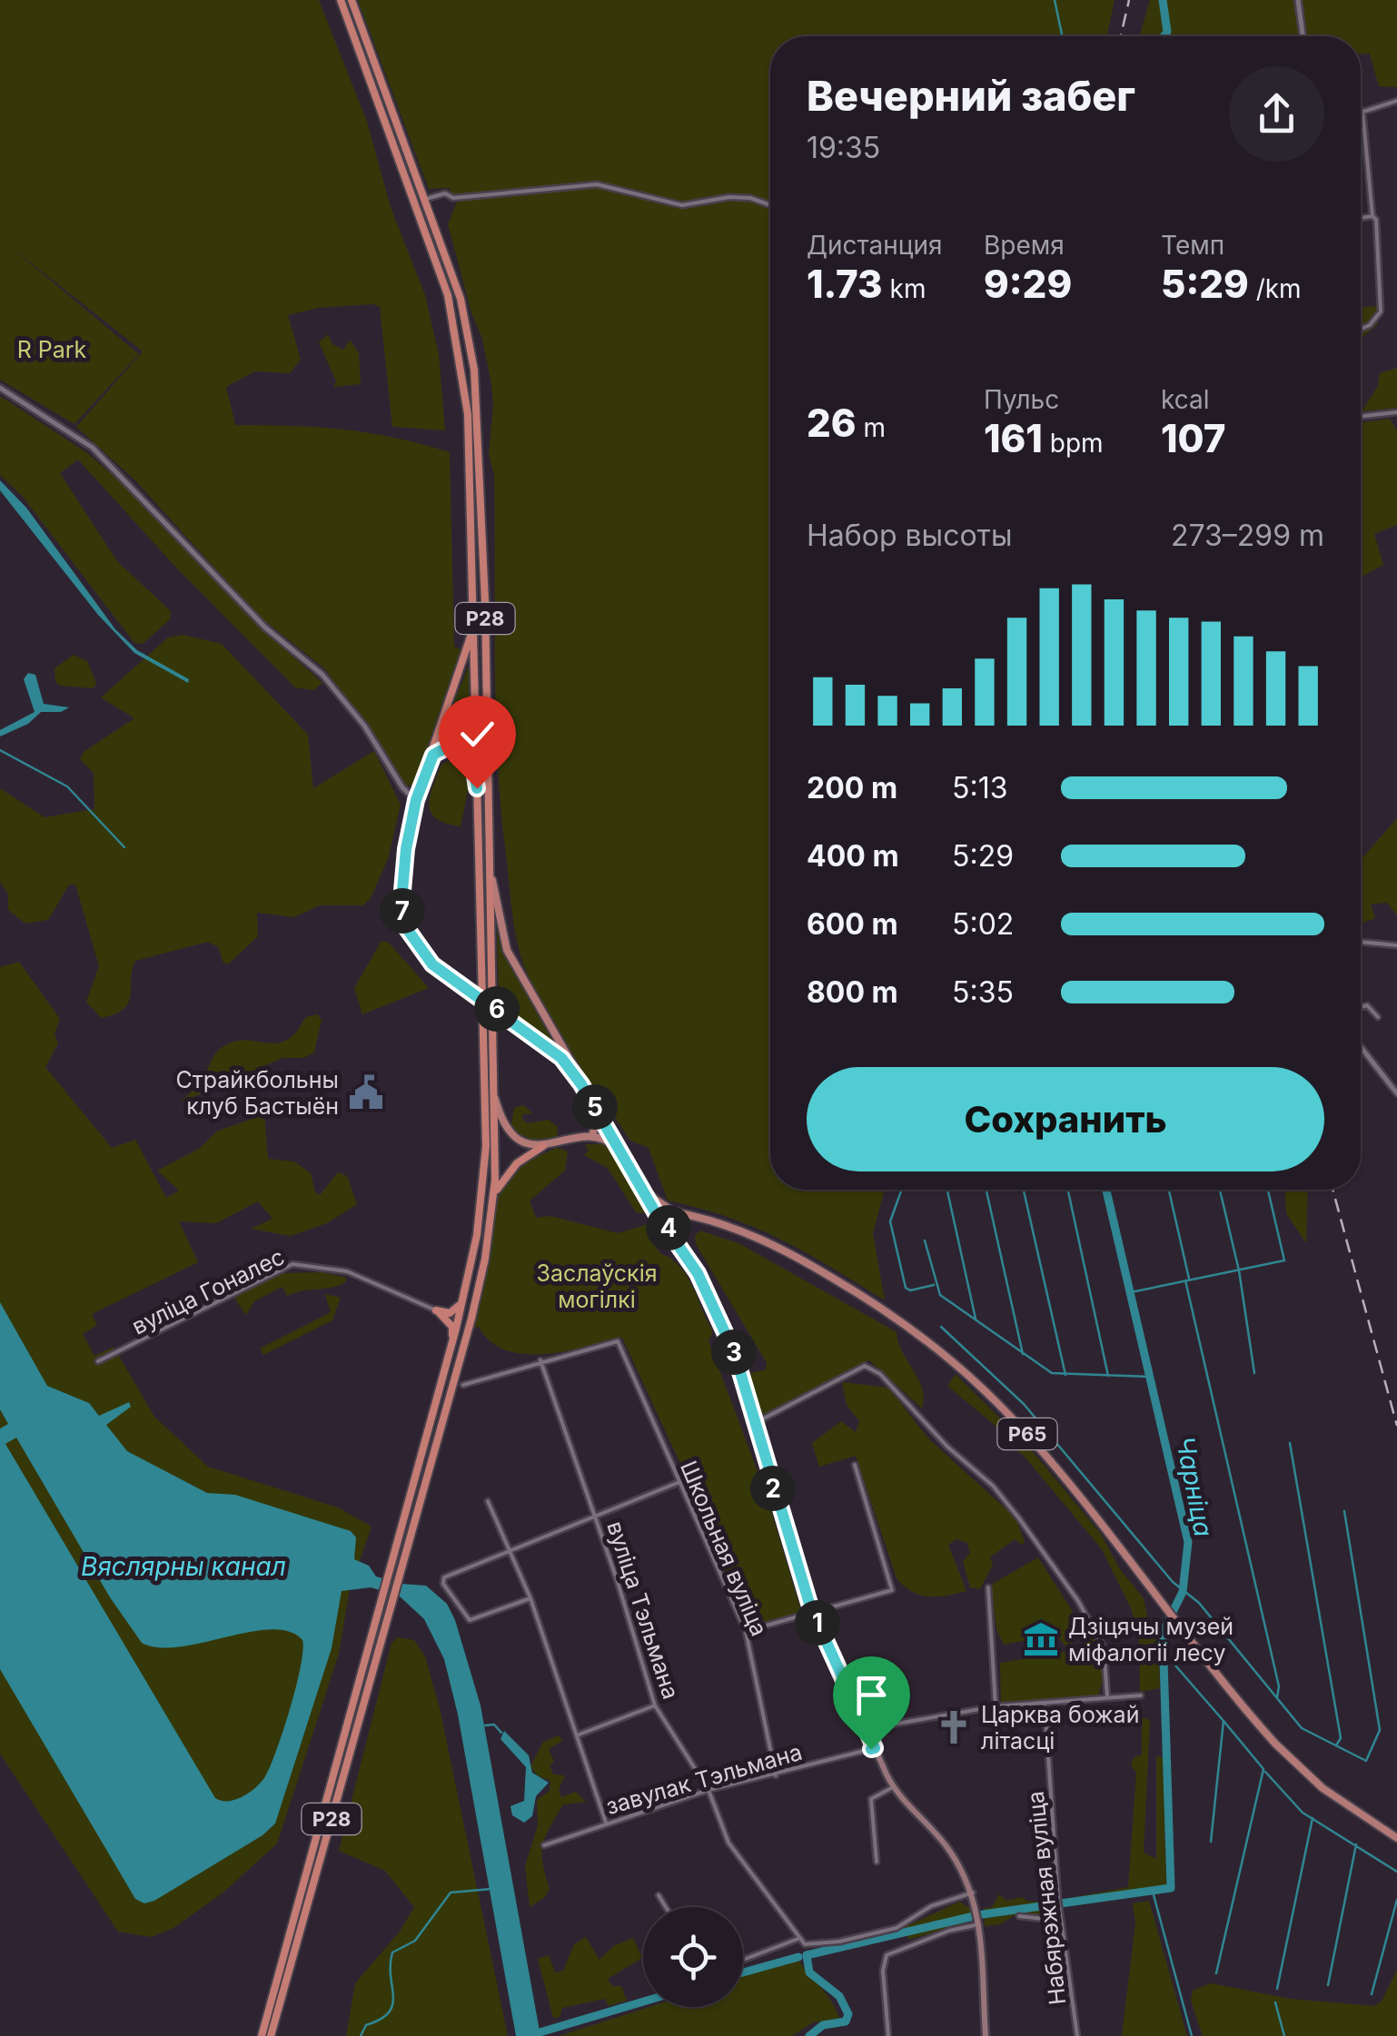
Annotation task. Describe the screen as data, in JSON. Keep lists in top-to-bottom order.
{
  "streets": {
    "highway": ["Р28", "Р65"],
    "street": [
      "вуліца Гоналес",
      "Школьная вуліца",
      "вуліца Тэльмана",
      "завулак Тэльмана",
      "Набярэжная вуліца"
    ]
  },
  "crossings": [
    ["Р28", "Р65"],
    ["Школьная вуліца", "вуліца Тэльмана"],
    ["Школьная вуліца", "завулак Тэльмана"],
    ["вуліца Тэльмана", "завулак Тэльмана"]
  ],
  "water": ["Чарніца", "Вяслярны канал"],
  "parks": ["R Park", "Заслаўскія могілкі"],
  "places": {
    "public building": ["Страйкбольны клуб Бастыён"],
    "museum": ["Дзіцячы музей міфалогіі лесу"],
    "church": ["Царква божай літасці"]
  },
  "page": {
    "heading": ["Вечерний забег", "19:35"],
    "stats": [
      ["Дистанция", "1.73 km"],
      ["Время", "9:29"],
      ["Темп", "5:29 /km"],
      ["26 m"],
      ["Пульс", "161 bpm"],
      ["kcal", "107"]
    ],
    "chart": ["Набор высоты", "273–299 m"],
    "list": [
      {
        "name": "200 m",
        "note": "5:13"
      },
      {
        "name": "400 m",
        "note": "5:29"
      },
      {
        "name": "600 m",
        "note": "5:02"
      },
      {
        "name": "800 m",
        "note": "5:35"
      }
    ],
    "pins": [
      "7",
      "6",
      "5",
      "4",
      "3",
      "2",
      "1"
    ],
    "buttons": "Сохранить"
  }
}
